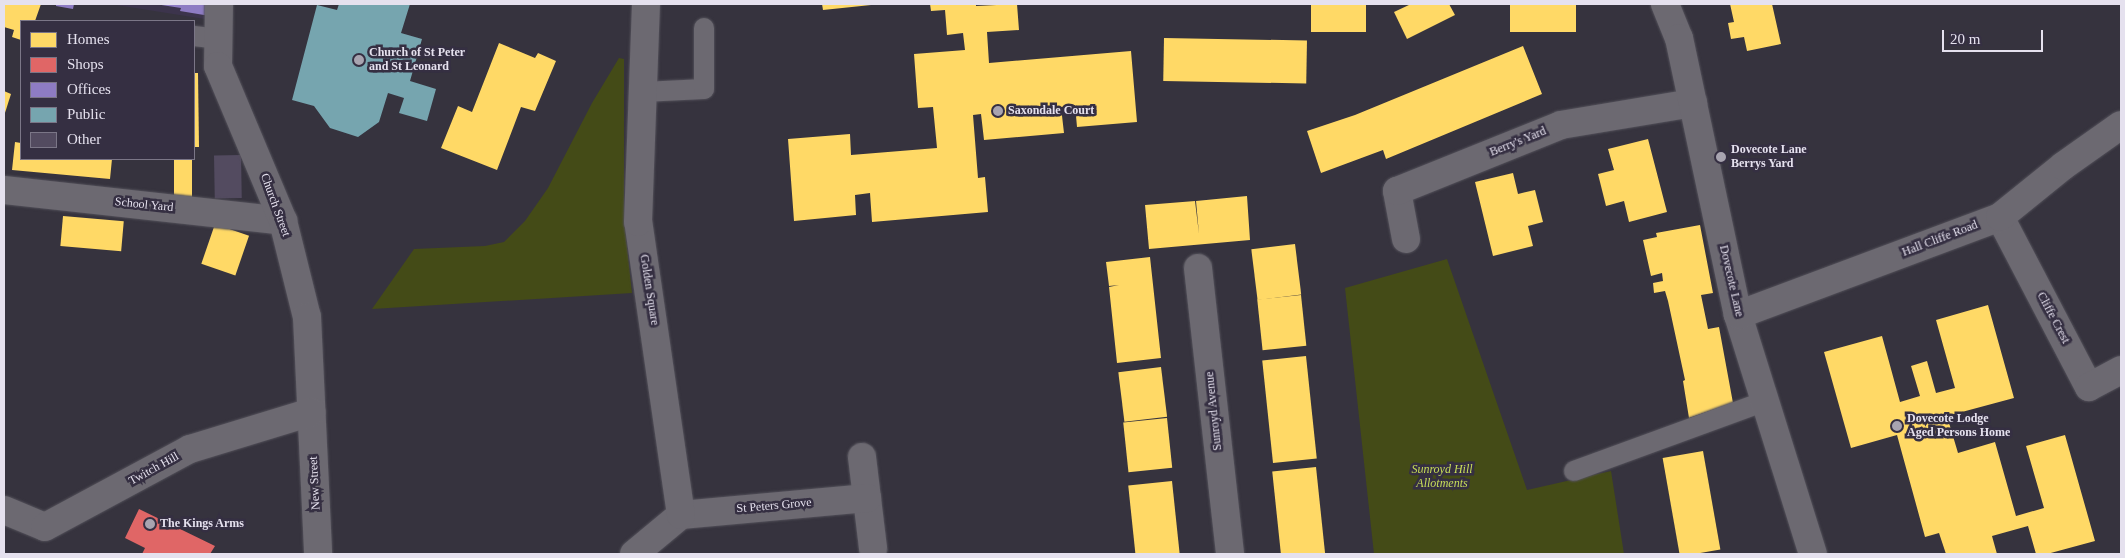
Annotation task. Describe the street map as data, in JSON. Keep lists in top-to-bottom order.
{
  "streets": {
    "street": [
      "Berry's Yard",
      "School Yard",
      "Church Street",
      "Hall Cliffe Road",
      "Dovecote Lane",
      "Golden Square",
      "Cliffe Crest",
      "Sunroyd Avenue",
      "Twitch Hill",
      "New Street",
      "St Peters Grove"
    ]
  },
  "crossings": [
    ["Berry's Yard", "Dovecote Lane"],
    ["School Yard", "Church Street"],
    ["Church Street", "Twitch Hill"],
    ["Church Street", "New Street"],
    ["Hall Cliffe Road", "Dovecote Lane"],
    ["Hall Cliffe Road", "Cliffe Crest"],
    ["Golden Square", "St Peters Grove"],
    ["Twitch Hill", "New Street"]
  ],
  "parks": ["Sunroyd Hill Allotments"],
  "places": [
    "Church of St Peter and St Leonard",
    "Saxondale Court",
    "Dovecote Lane Berrys Yard",
    "Dovecote Lodge Aged Persons Home",
    "The Kings Arms"
  ],
  "legend": [
    "Homes",
    "Shops",
    "Offices",
    "Public",
    "Other"
  ],
  "scale_bar": "20 m"
}
